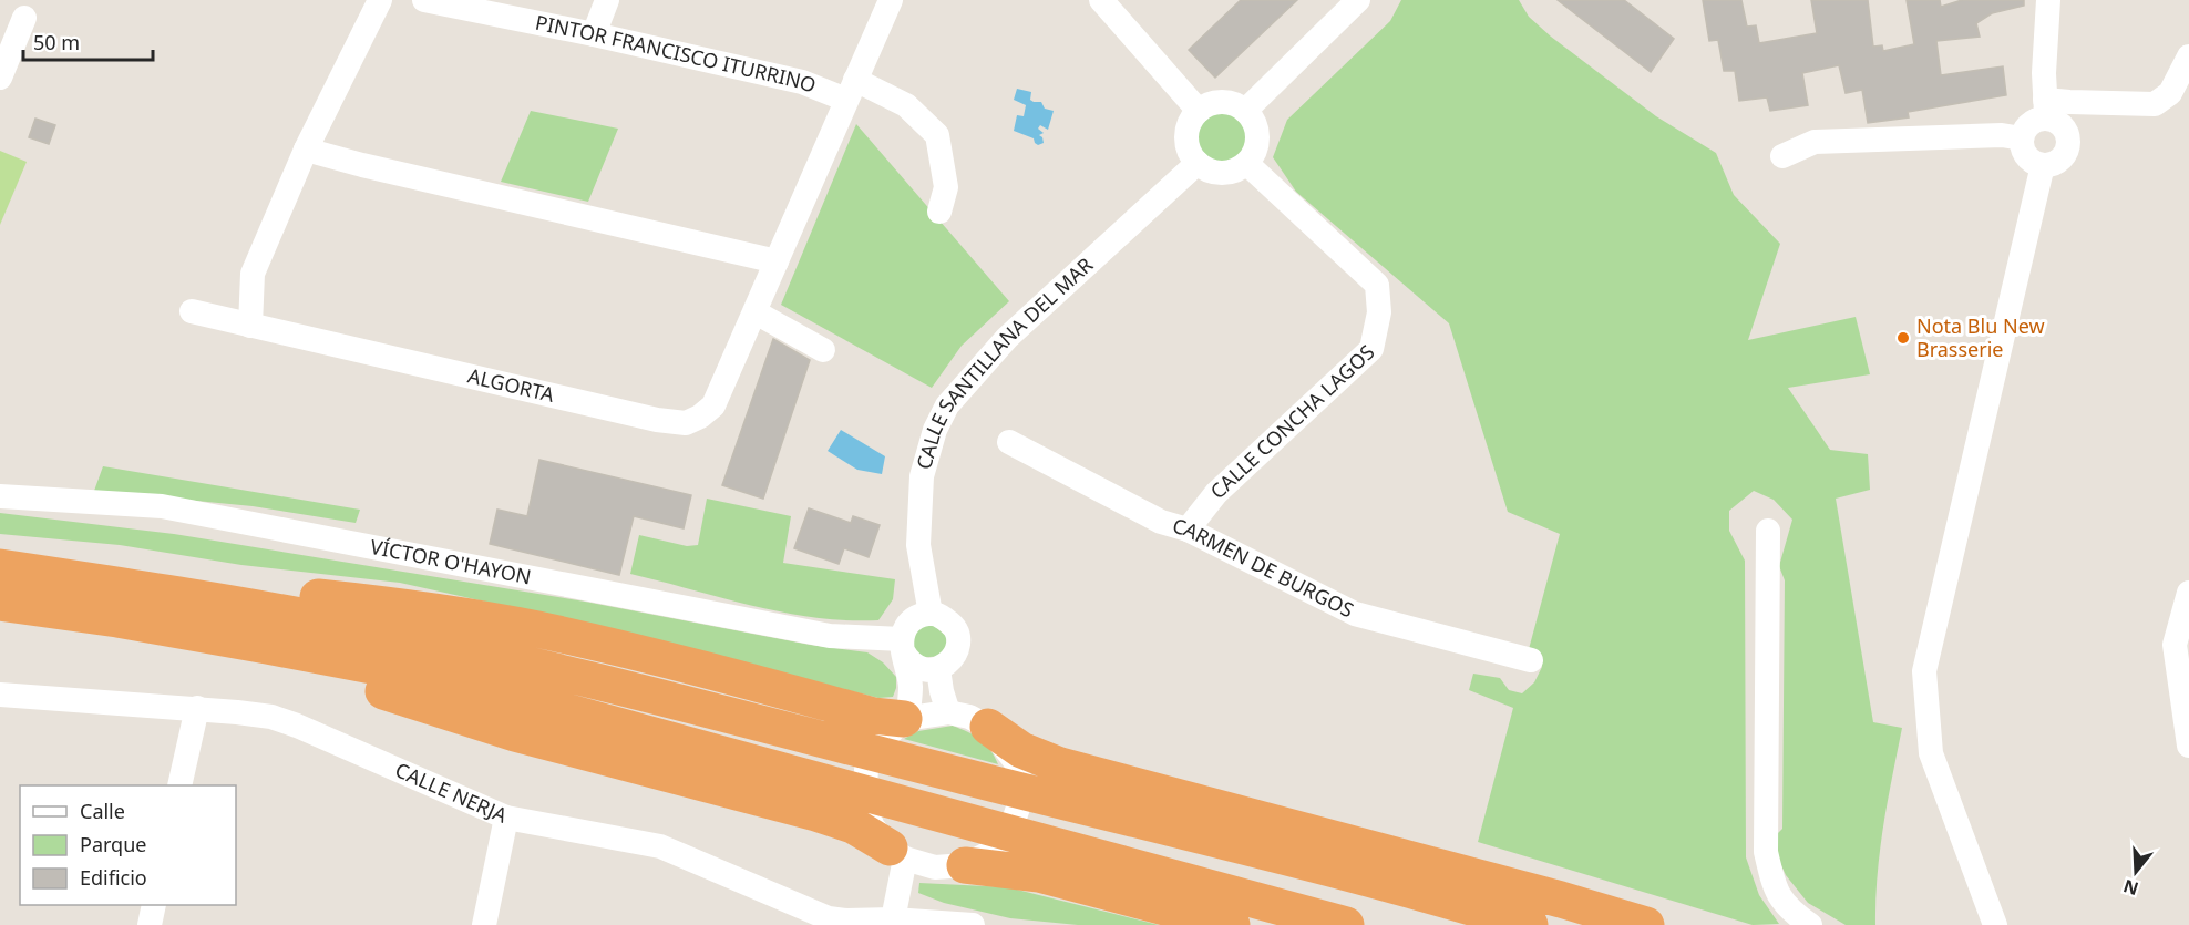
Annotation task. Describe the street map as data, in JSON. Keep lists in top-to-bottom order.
{
  "streets": {
    "street": [
      "PINTOR FRANCISCO ITURRINO",
      "CALLE SANTILLANA DEL MAR",
      "ALGORTA",
      "CALLE CONCHA LAGOS",
      "VÍCTOR O'HAYON",
      "CARMEN DE BURGOS",
      "CALLE NERJA"
    ]
  },
  "crossings": [
    ["PINTOR FRANCISCO ITURRINO", "ALGORTA"],
    ["CALLE SANTILLANA DEL MAR", "CALLE CONCHA LAGOS"],
    ["CALLE SANTILLANA DEL MAR", "VÍCTOR O'HAYON"],
    ["CALLE CONCHA LAGOS", "CARMEN DE BURGOS"]
  ],
  "places": ["Nota Blu New Brasserie"],
  "legend": ["Calle", "Parque", "Edificio"],
  "scale_bar": "50 m",
  "north": "bottom"
}
